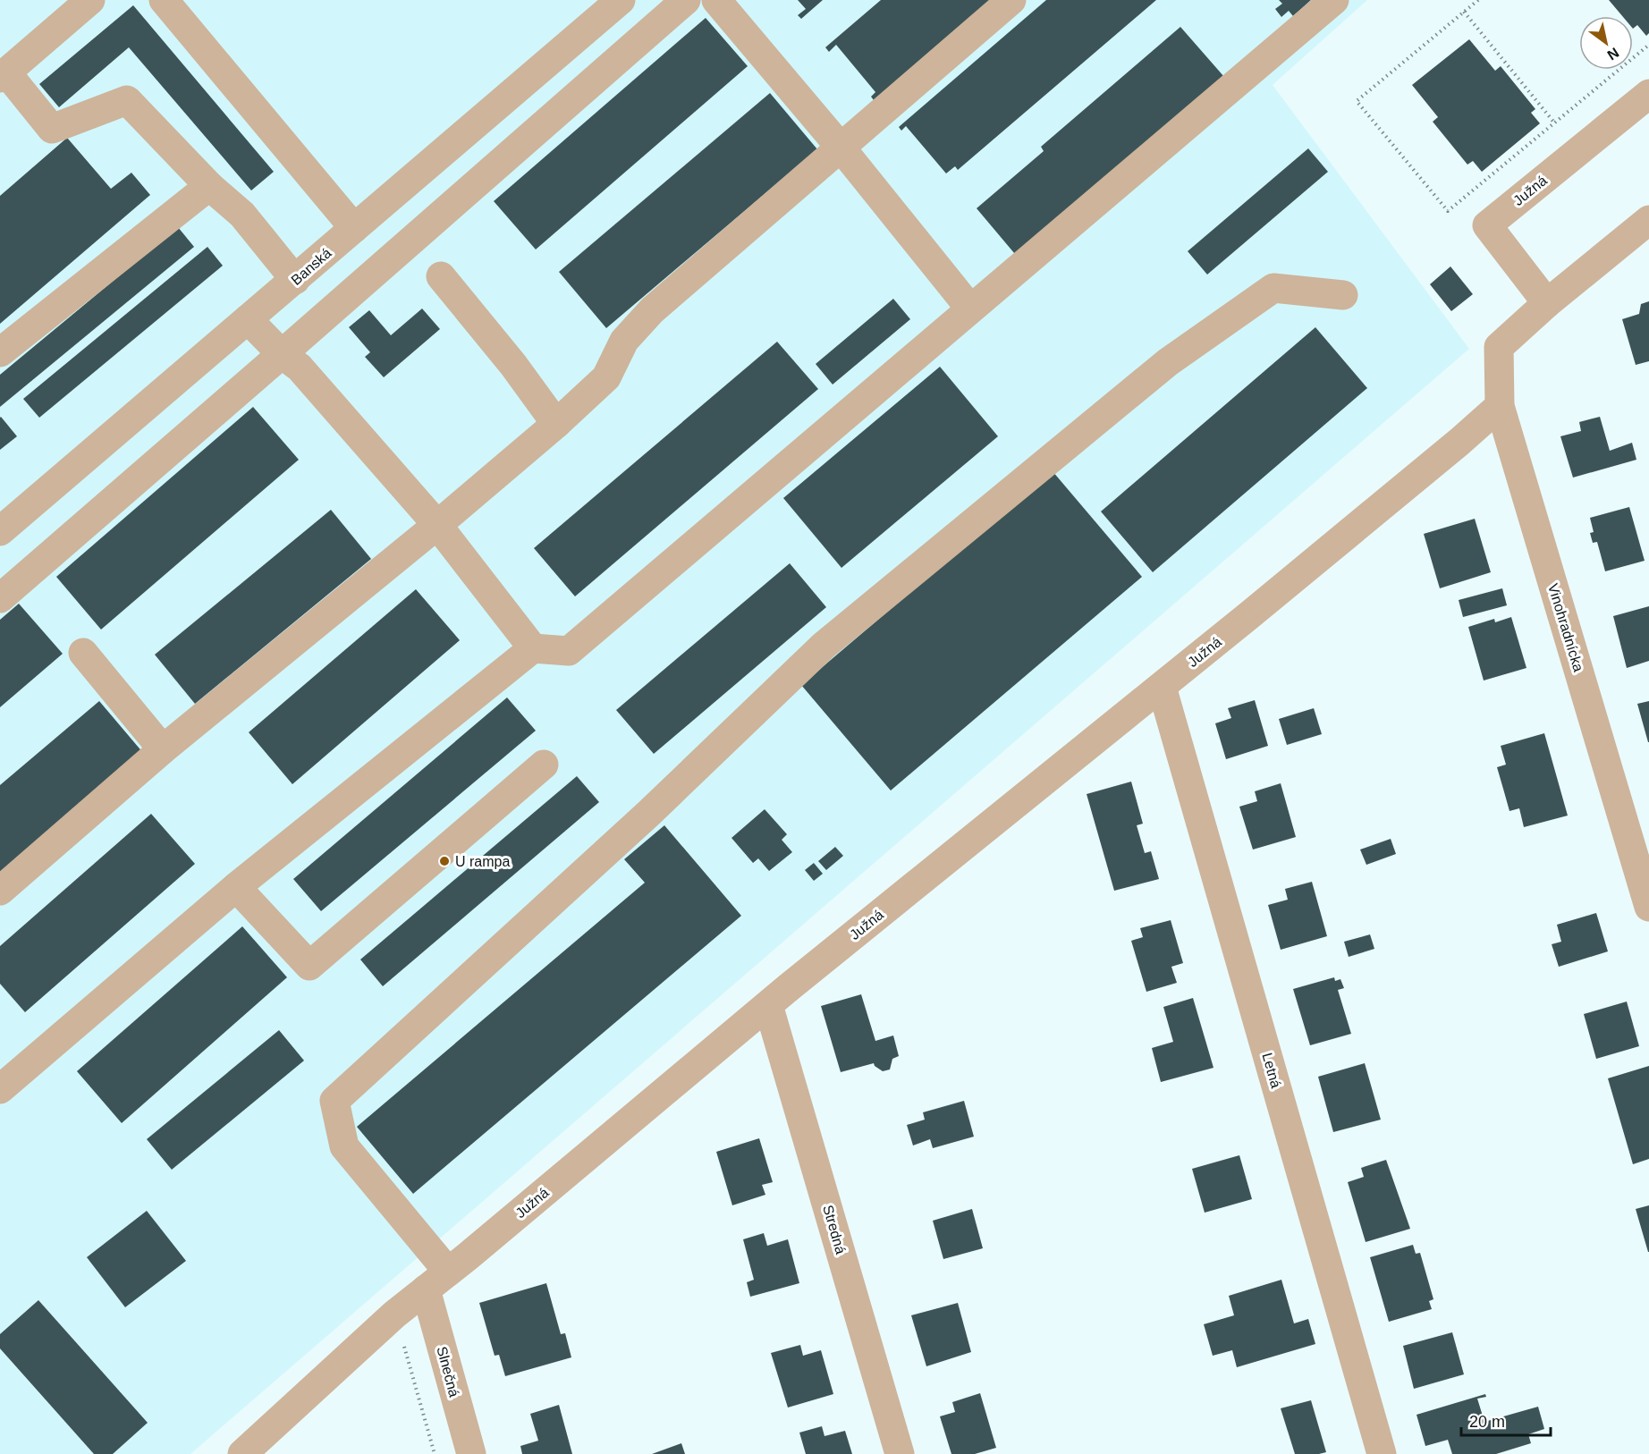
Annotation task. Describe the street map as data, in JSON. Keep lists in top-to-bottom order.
{
  "streets": {
    "street": [
      "Južná",
      "Banská",
      "Vinohradnícka",
      "Letná",
      "Stredná",
      "Slnečná"
    ]
  },
  "crossings": [
    ["Južná", "Vinohradnícka"],
    ["Južná", "Letná"],
    ["Južná", "Stredná"],
    ["Južná", "Slnečná"]
  ],
  "places": ["U rampa"],
  "scale_bar": "20 m",
  "north": "bottom right"
}
